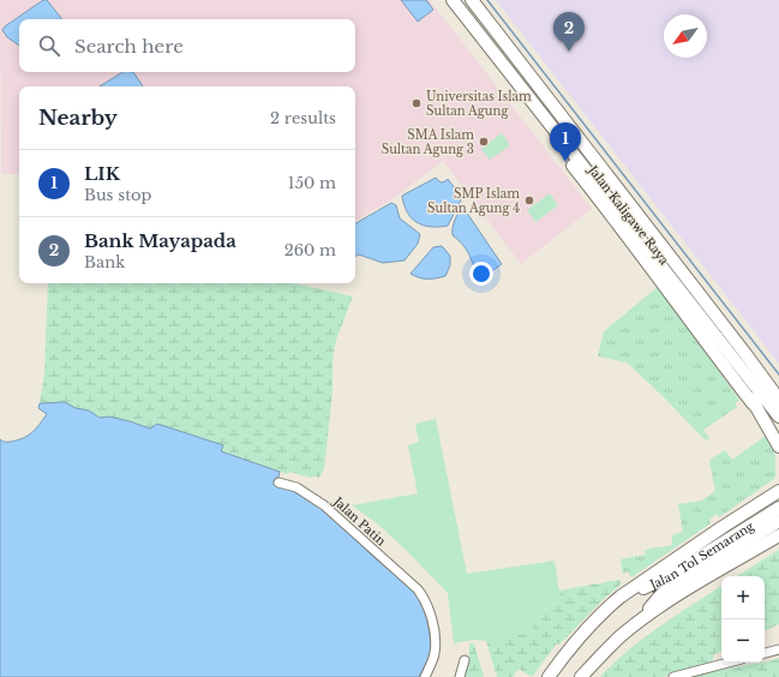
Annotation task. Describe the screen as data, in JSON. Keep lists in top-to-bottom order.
{
  "streets": {
    "highway": ["Jalan Kaligawe Raya", "Jalan Tol Semarang"],
    "street": ["Jalan Patin"]
  },
  "places": ["Universitas Islam Sultan Agung", "SMA Islam Sultan Agung 3", "SMP Islam Sultan Agung 4"],
  "north": "bottom left",
  "page": {
    "pins": ["2", "1"],
    "search": "Search here",
    "heading": ["Nearby", "2 results"],
    "list": [
      {
        "mark": "1",
        "name": "LIK",
        "note": "Bus stop",
        "value": "150 m"
      },
      {
        "mark": "2",
        "name": "Bank Mayapada",
        "note": "Bank",
        "value": "260 m"
      }
    ],
    "map_buttons": ["+", "−"]
  }
}
